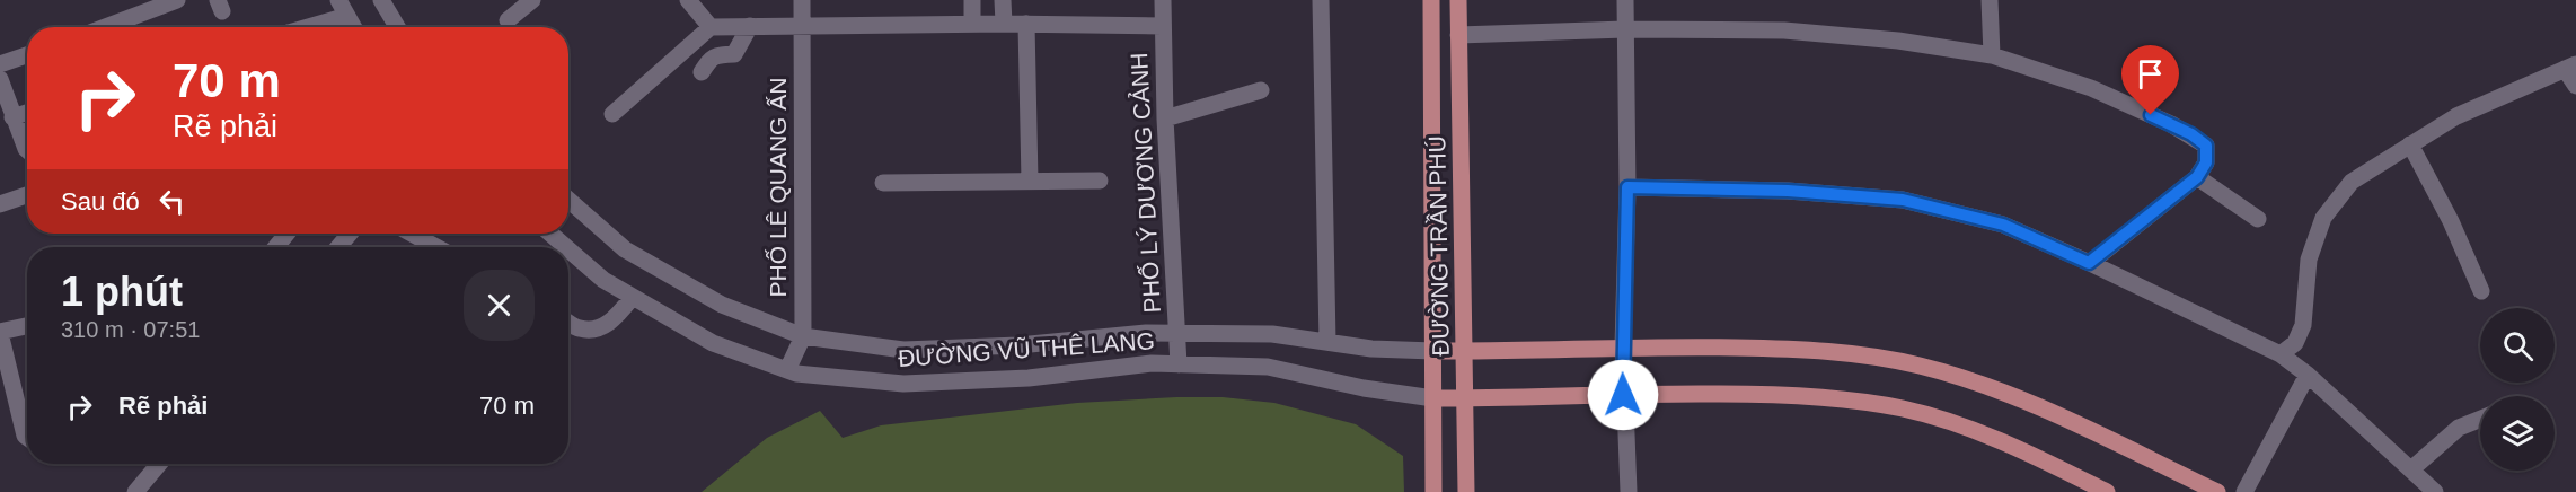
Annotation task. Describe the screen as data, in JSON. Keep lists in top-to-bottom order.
{
  "streets": {
    "main road": ["ĐƯỜNG TRẦN PHÚ"],
    "street": ["PHỐ LÝ DƯƠNG CẢNH", "PHỐ LÊ QUANG ẤN", "ĐƯỜNG VŨ THÊ LANG"]
  },
  "crossings": [
    ["PHỐ LÝ DƯƠNG CẢNH", "ĐƯỜNG VŨ THÊ LANG"],
    ["PHỐ LÊ QUANG ẤN", "ĐƯỜNG VŨ THÊ LANG"],
    ["ĐƯỜNG TRẦN PHÚ", "ĐƯỜNG VŨ THÊ LANG"]
  ],
  "page": {
    "turn": ["70 m", "Rẽ phải"],
    "then": "Sau đó",
    "heading": ["1 phút", "310 m · 07:51"],
    "list": [
      {
        "name": "Rẽ phải",
        "value": "70 m"
      }
    ]
  }
}
